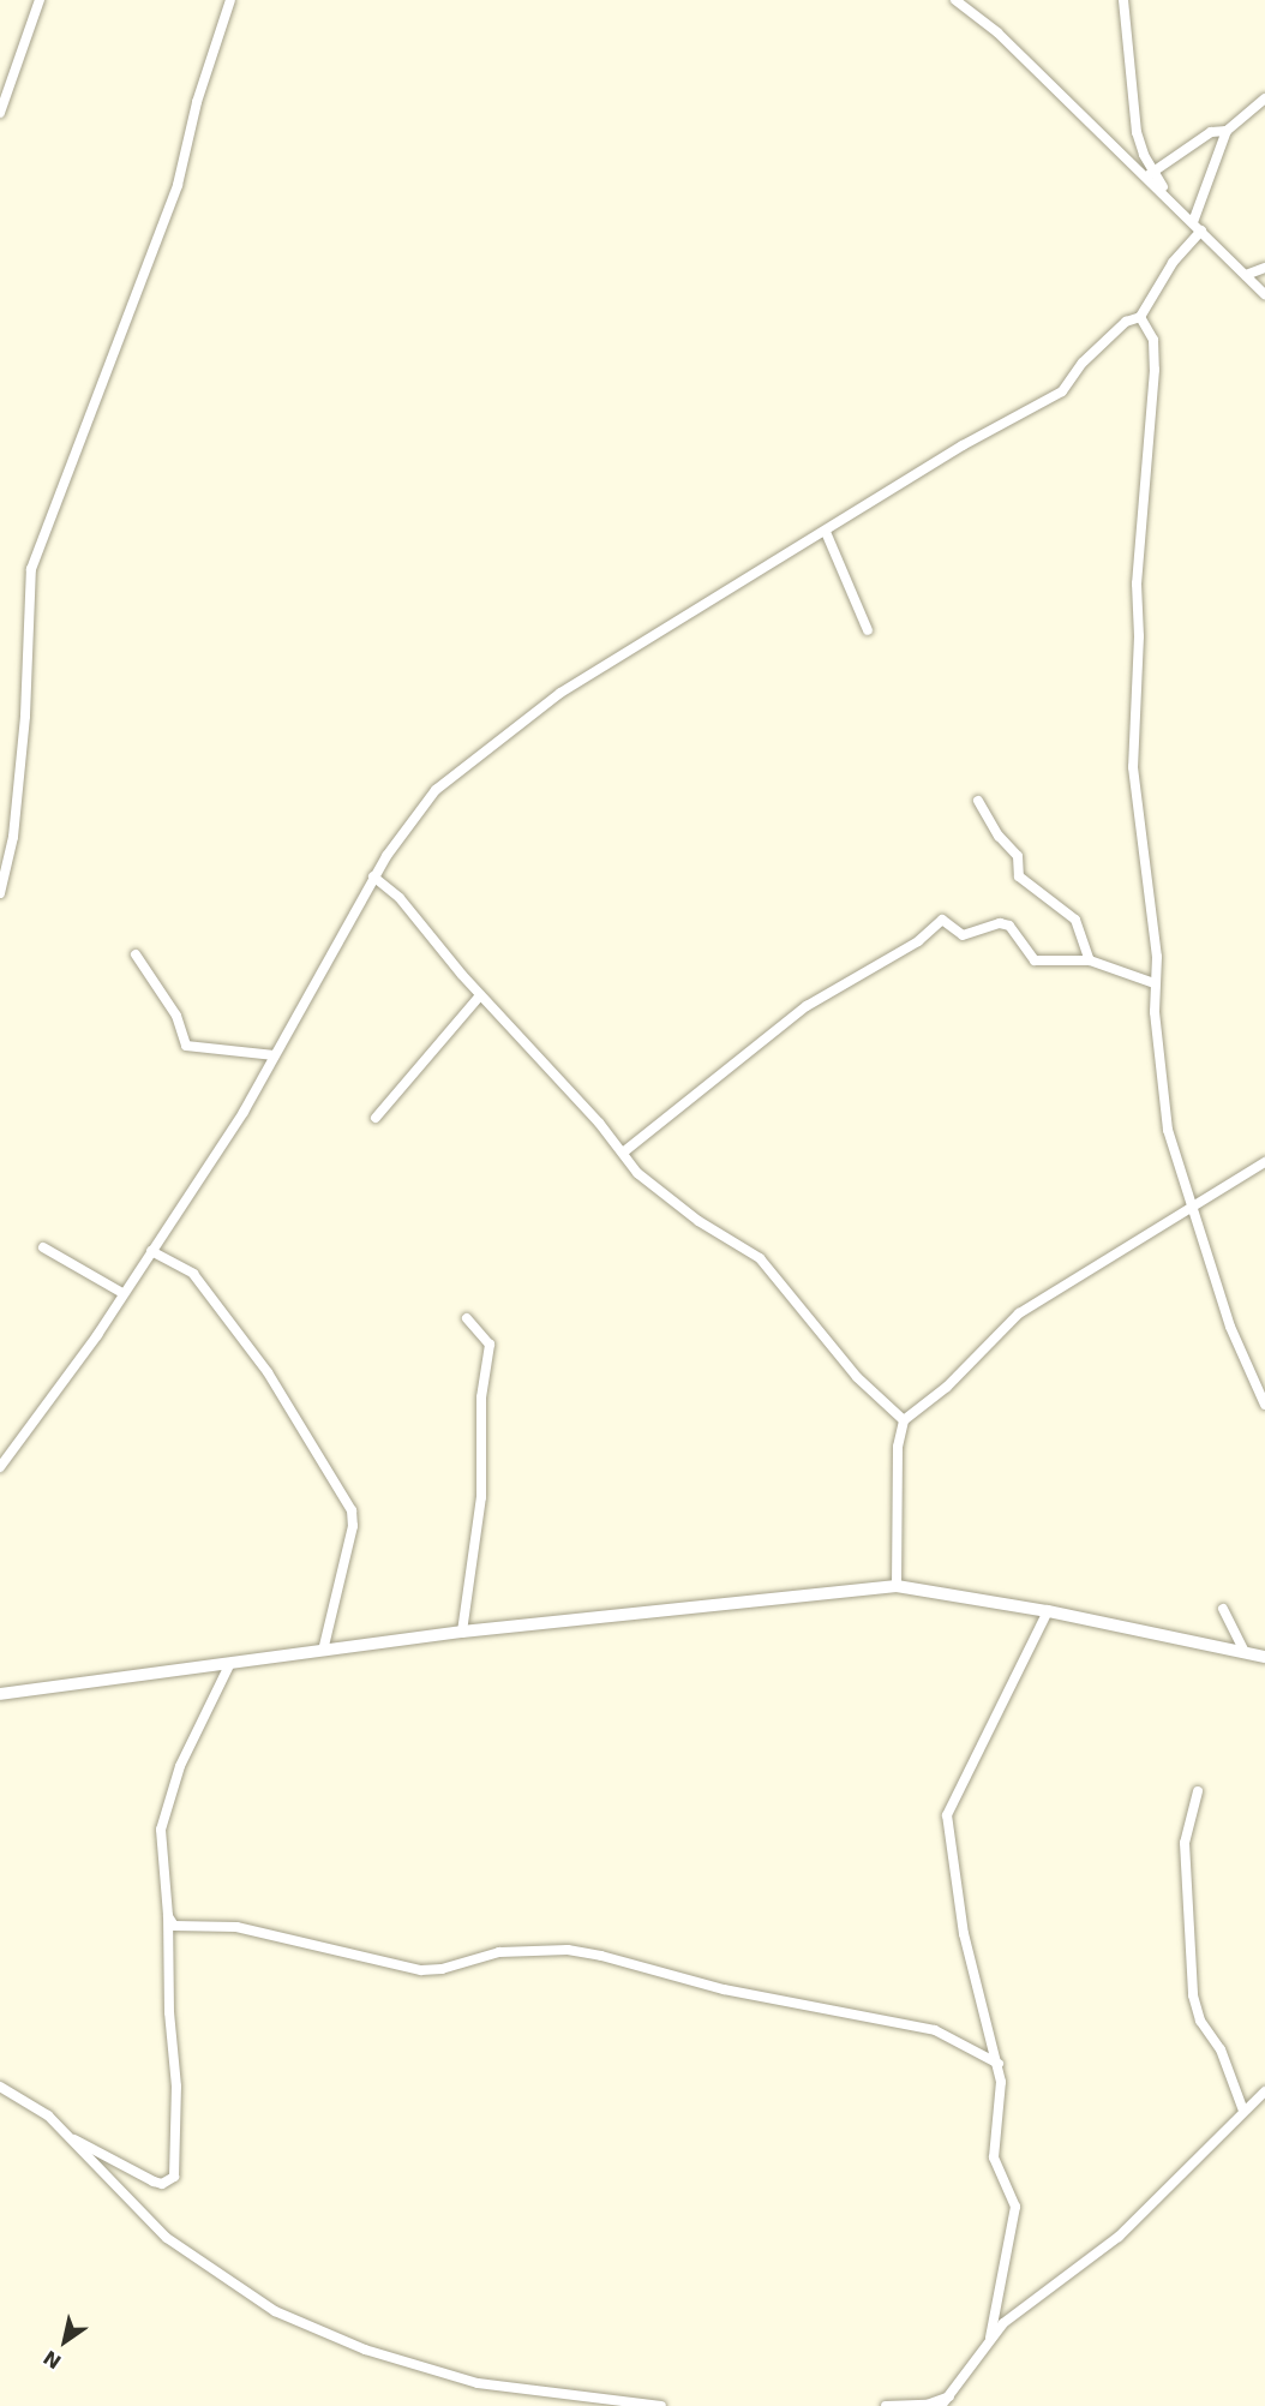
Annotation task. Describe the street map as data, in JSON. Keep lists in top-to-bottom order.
{
  "north": "bottom left"
}
